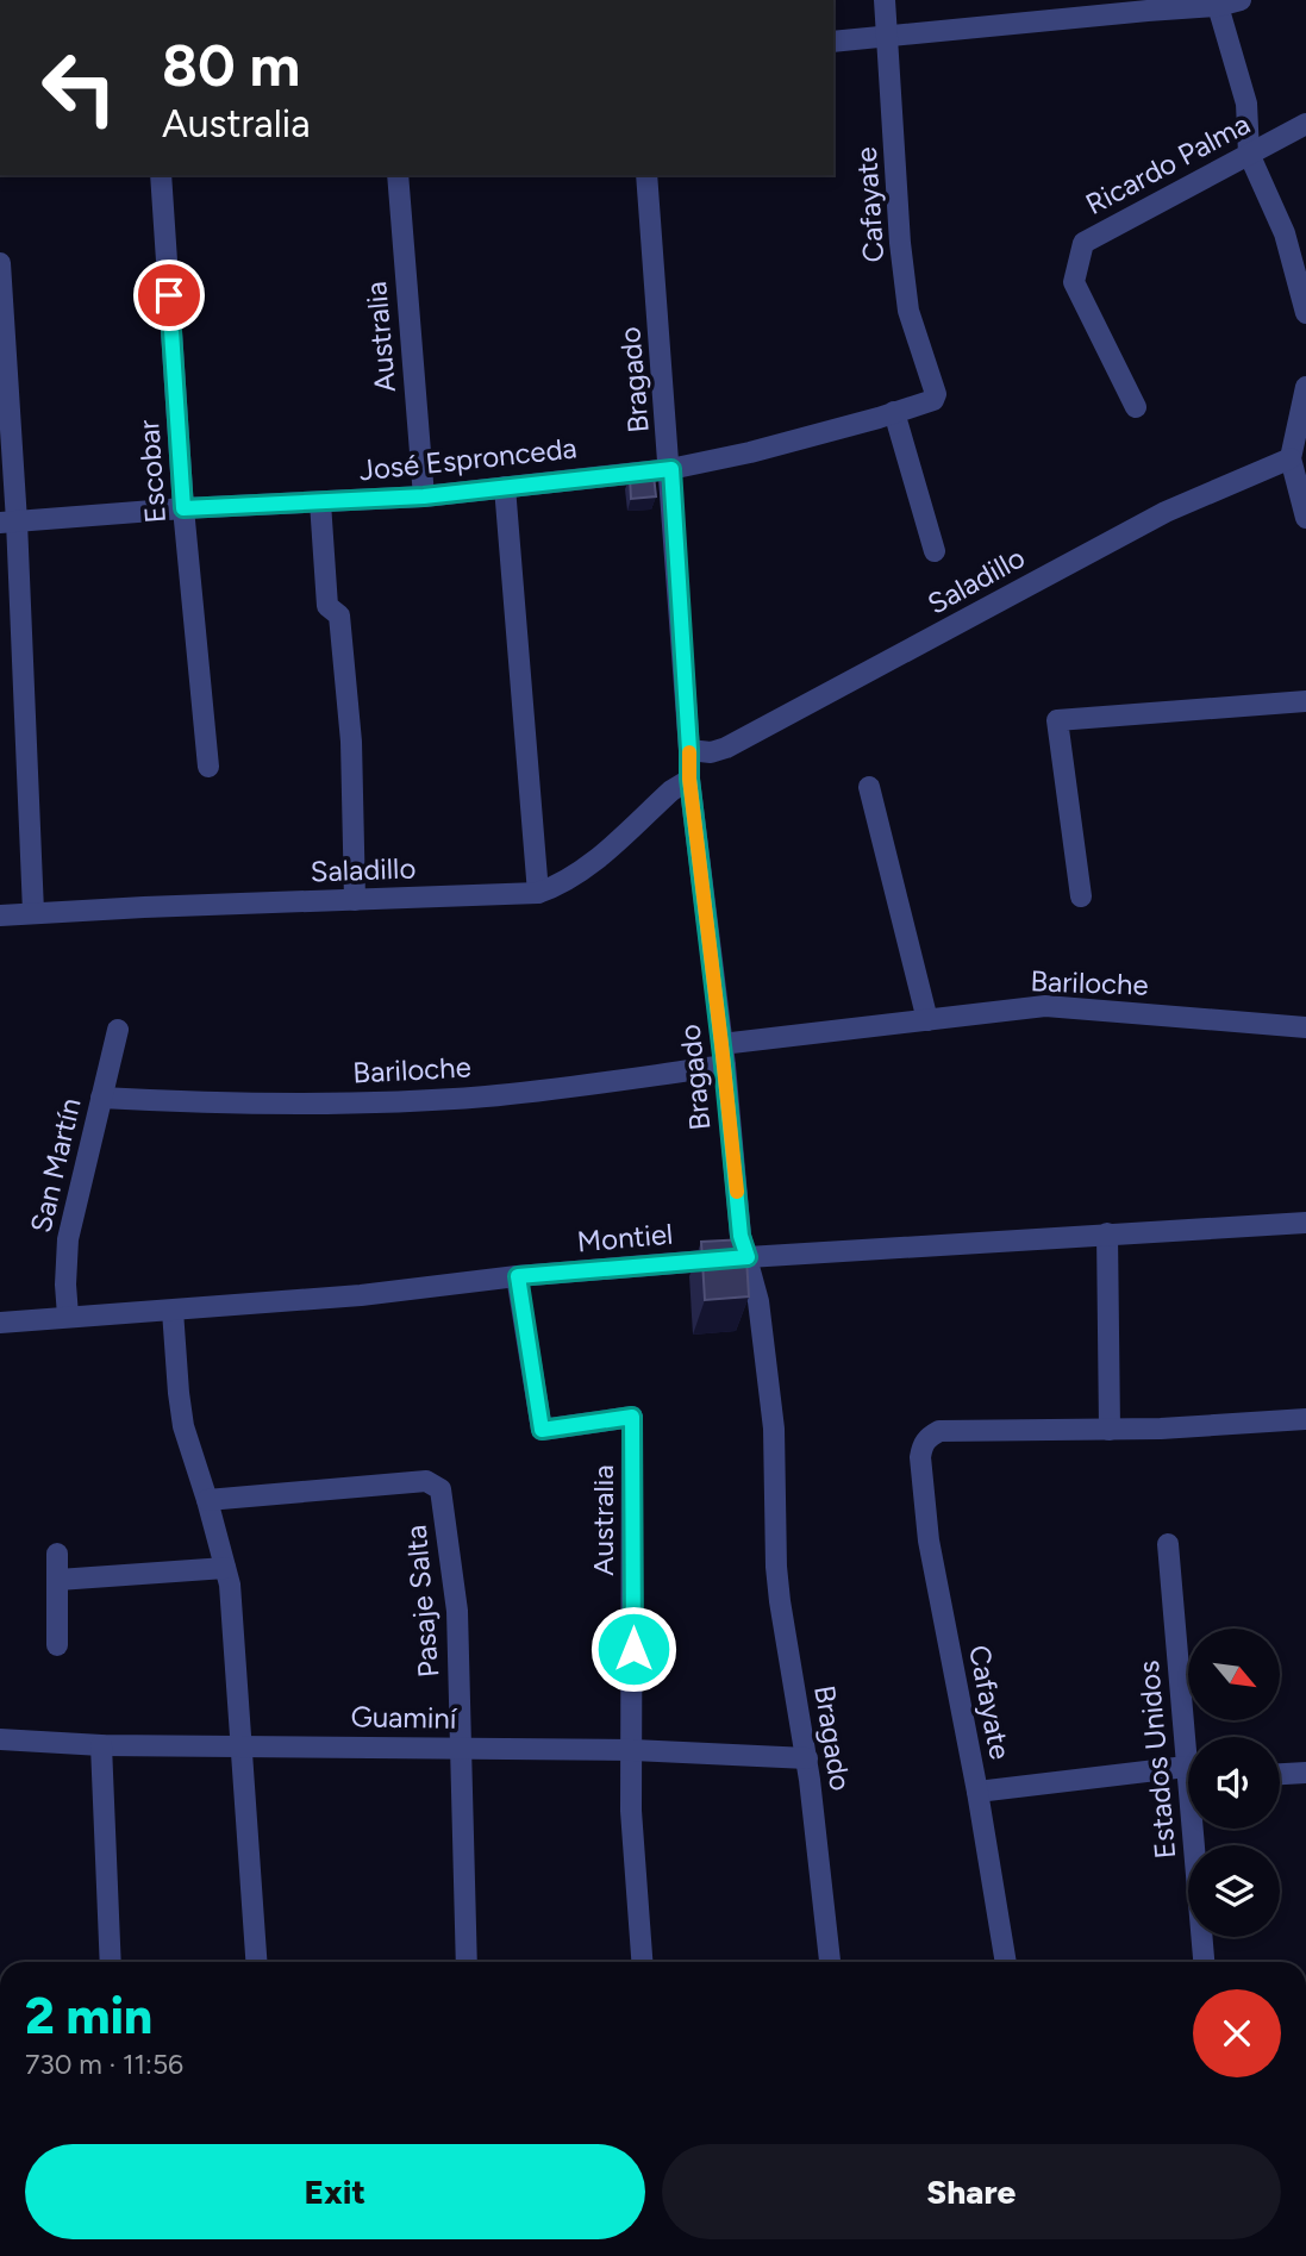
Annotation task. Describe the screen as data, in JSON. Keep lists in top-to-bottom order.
{
  "streets": {
    "street": [
      "Ricardo Palma",
      "Cafayate",
      "Australia",
      "Bragado",
      "José Espronceda",
      "Escobar",
      "Saladillo",
      "Bariloche",
      "San Martín",
      "Montiel",
      "Pasaje Salta",
      "Guaminí",
      "Estados Unidos"
    ]
  },
  "crossings": [
    ["Cafayate", "José Espronceda"],
    ["Australia", "José Espronceda"],
    ["Australia", "Montiel"],
    ["Australia", "Guaminí"],
    ["Bragado", "José Espronceda"],
    ["Bragado", "Saladillo"],
    ["Bragado", "Bariloche"],
    ["Bragado", "Montiel"],
    ["Bragado", "Guaminí"],
    ["José Espronceda", "Escobar"],
    ["Bariloche", "San Martín"],
    ["San Martín", "Montiel"],
    ["Pasaje Salta", "Guaminí"]
  ],
  "north": "bottom right",
  "page": {
    "turn": ["80 m", "Australia"],
    "heading": ["2 min", "730 m · 11:56"],
    "buttons": ["Exit", "Share"]
  }
}
